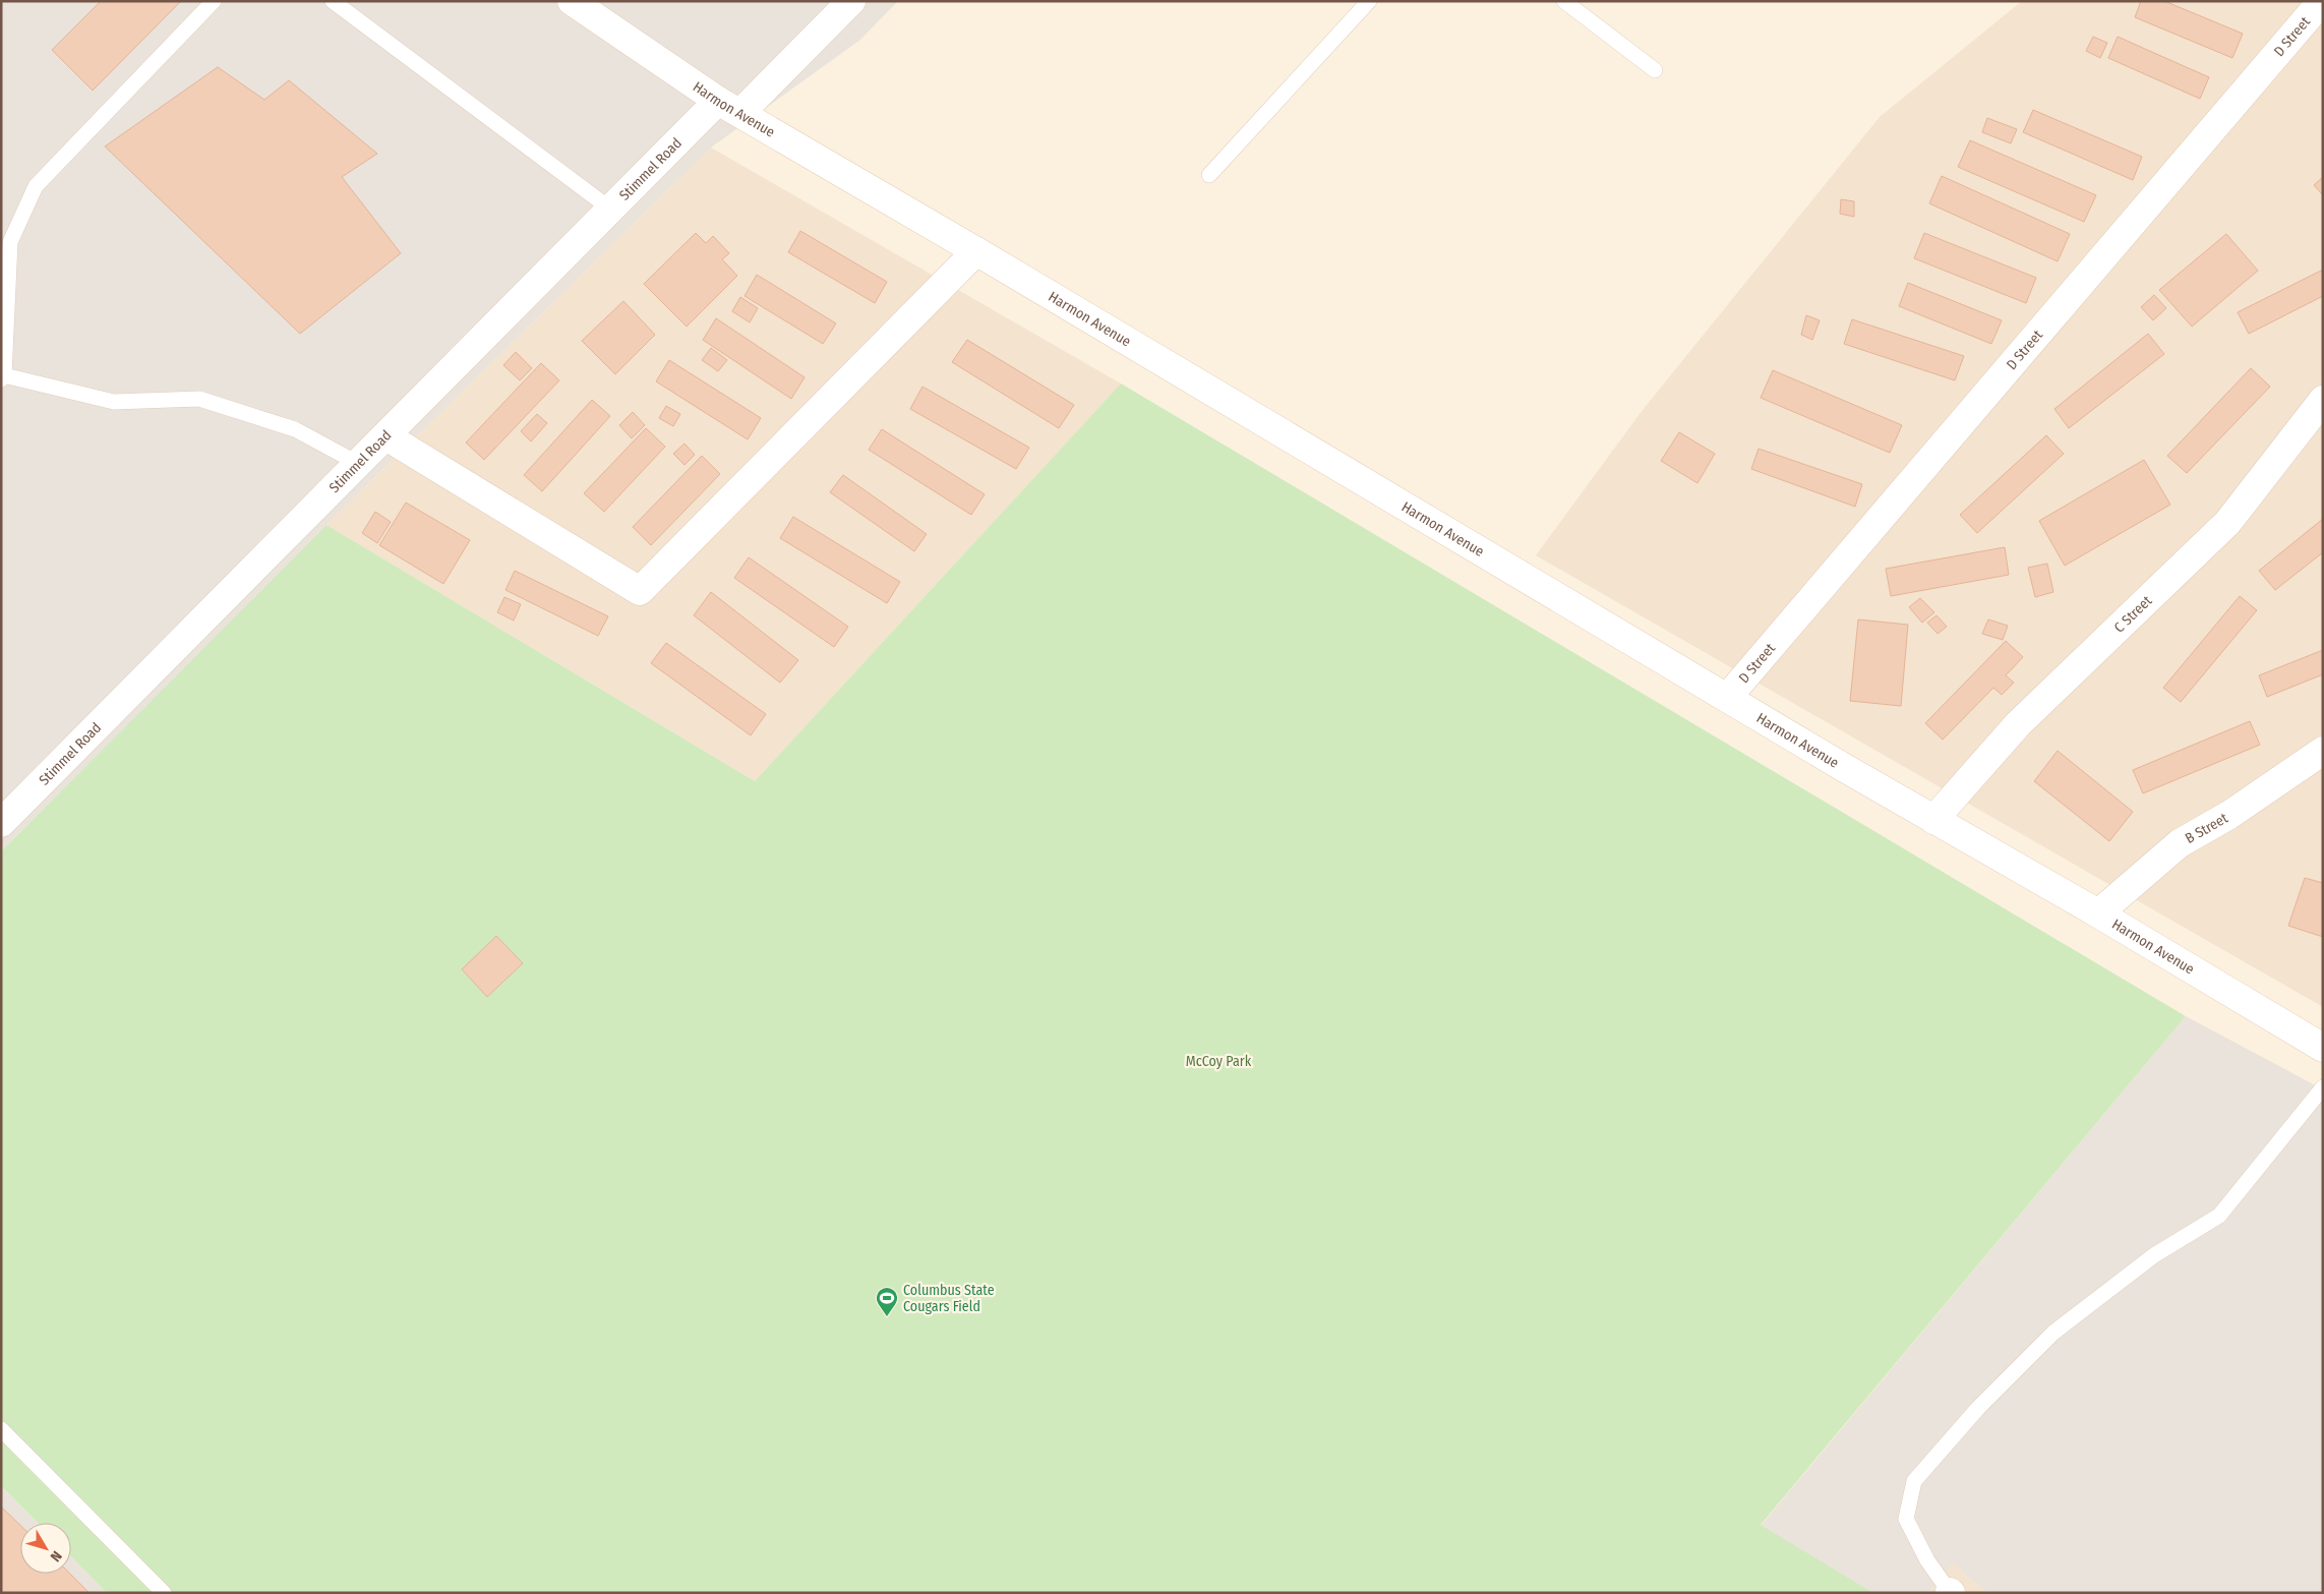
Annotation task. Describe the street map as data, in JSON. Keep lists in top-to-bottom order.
{
  "streets": {
    "street": [
      "D Street",
      "Harmon Avenue",
      "Stimmel Road",
      "C Street",
      "B Street"
    ]
  },
  "crossings": [
    ["D Street", "Harmon Avenue"],
    ["Harmon Avenue", "Stimmel Road"],
    ["Harmon Avenue", "C Street"],
    ["Harmon Avenue", "B Street"]
  ],
  "parks": ["McCoy Park"],
  "places": {
    "sports": ["Columbus State Cougars Field"]
  },
  "north": "bottom right"
}
